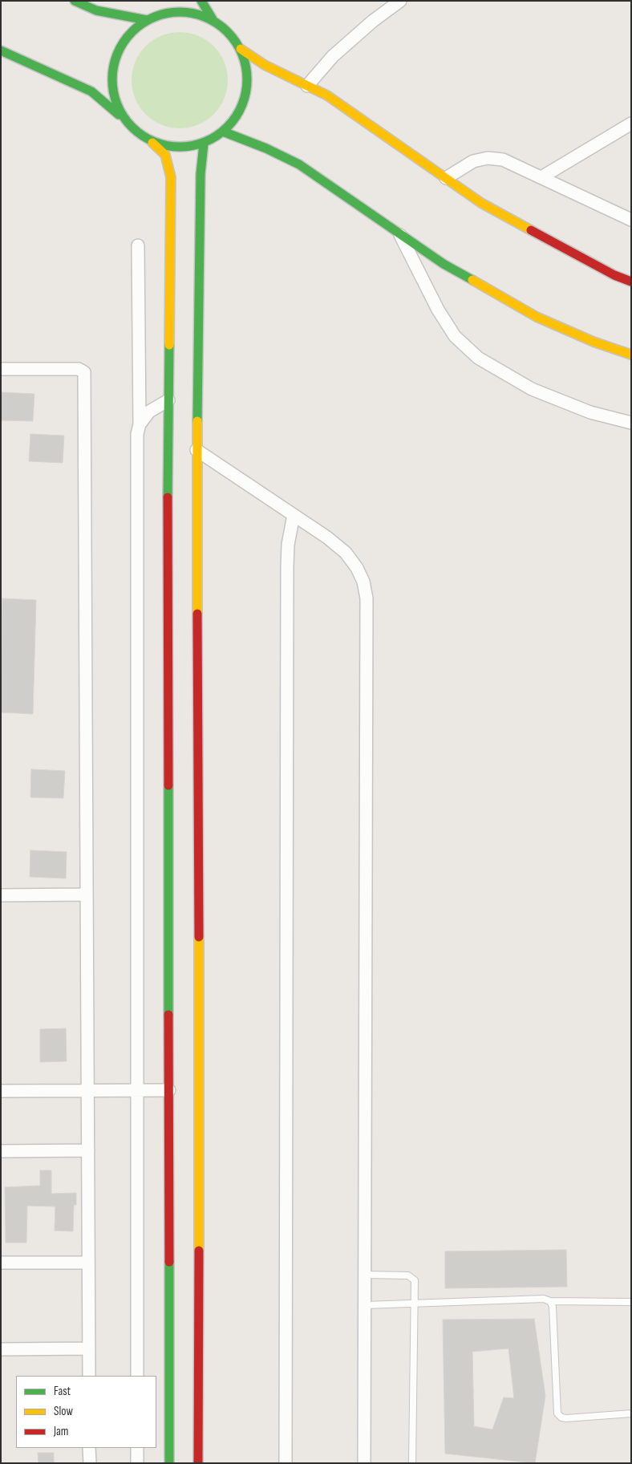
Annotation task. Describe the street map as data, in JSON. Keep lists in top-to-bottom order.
{
  "legend": ["Fast", "Slow", "Jam"]
}
